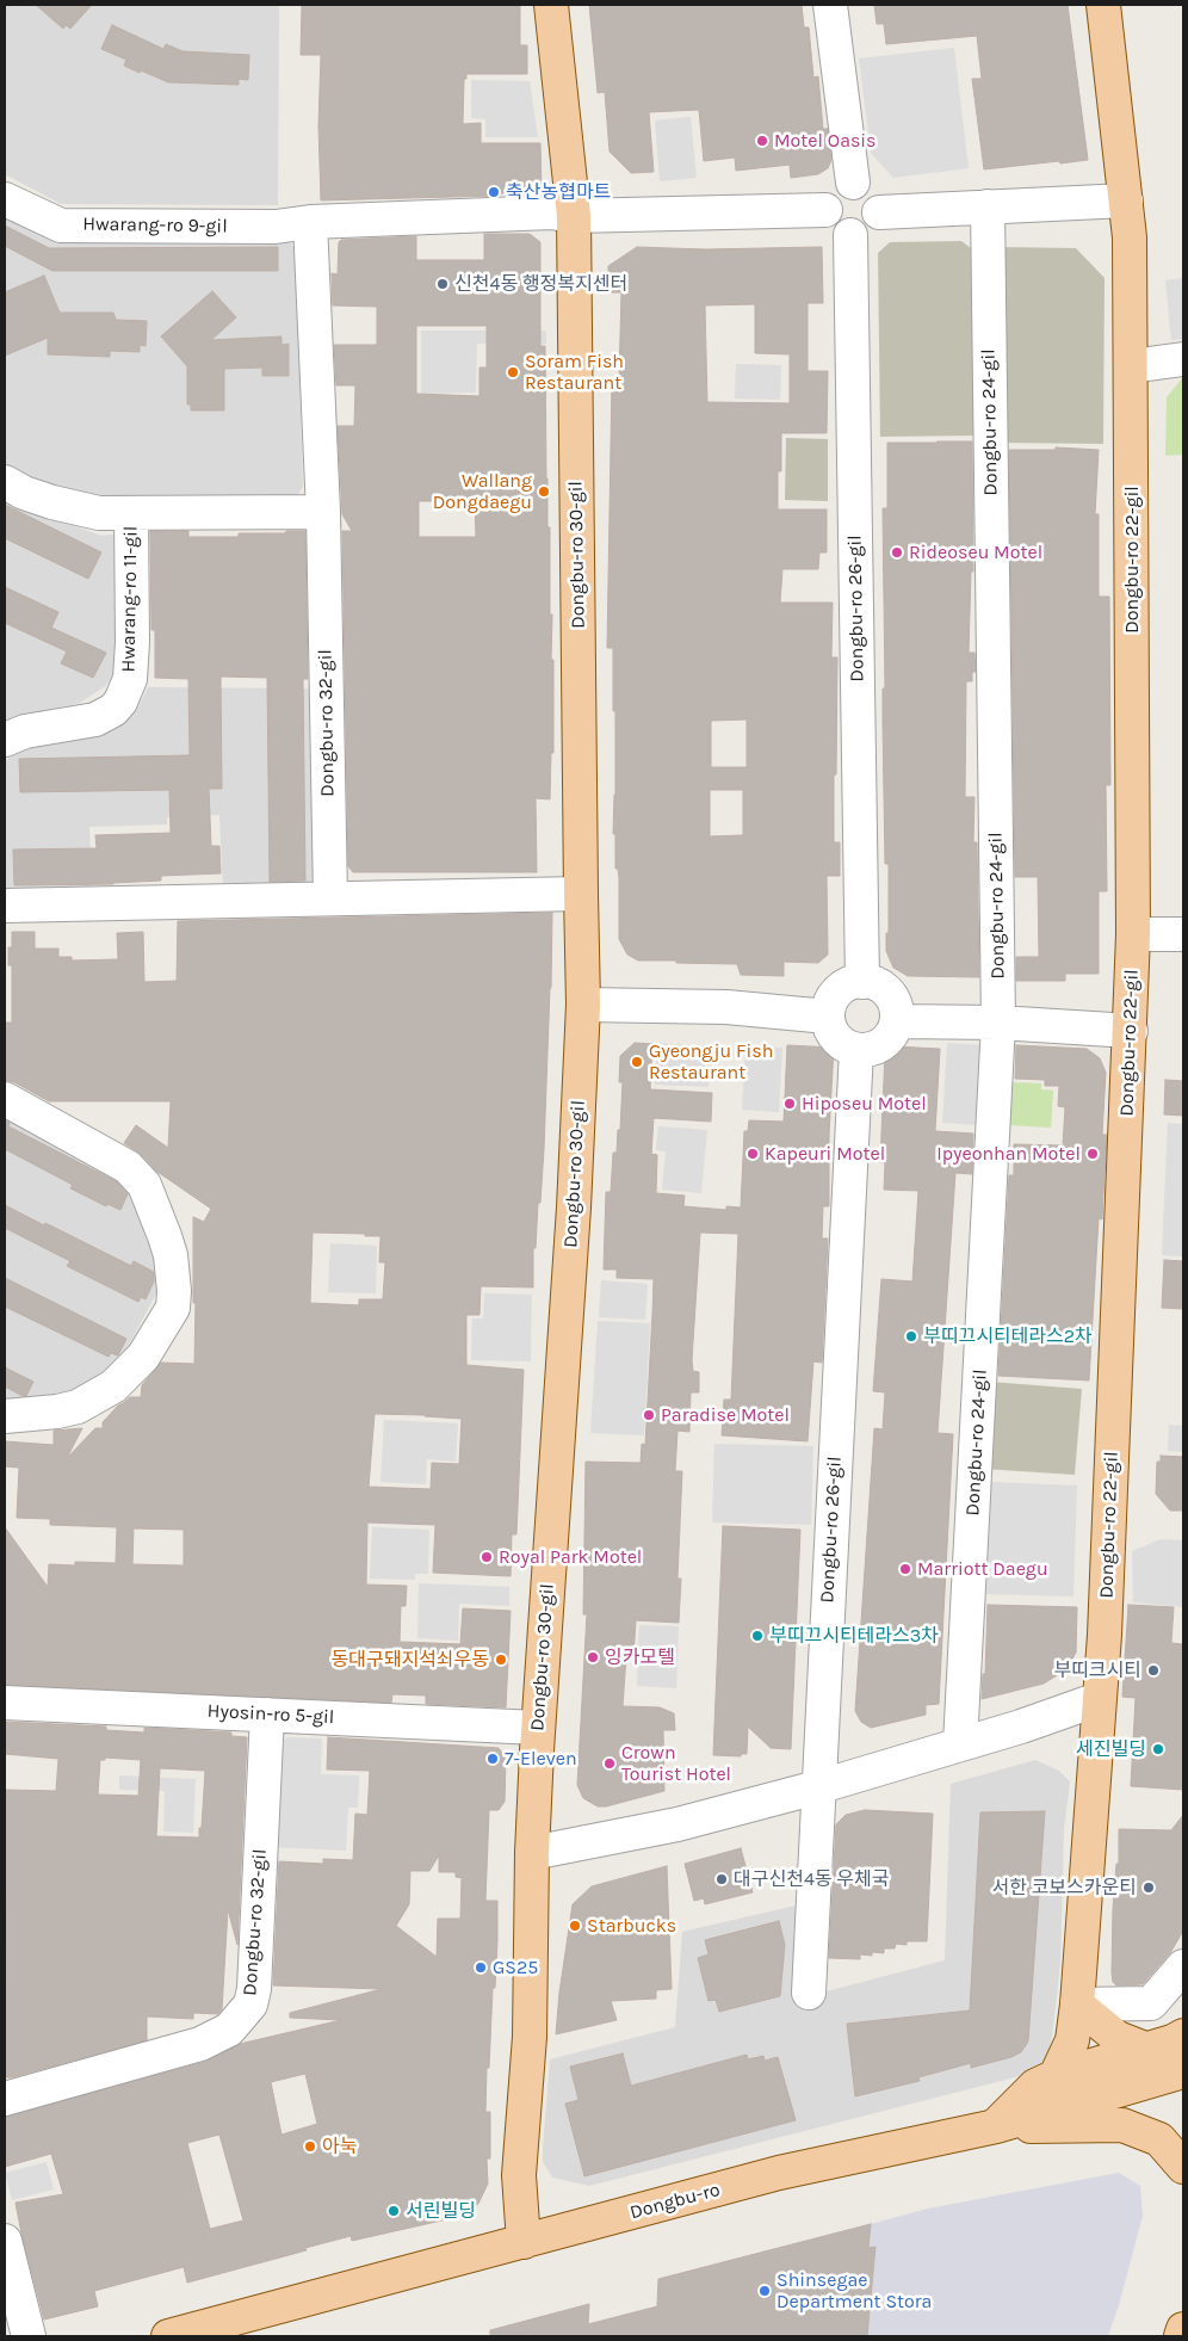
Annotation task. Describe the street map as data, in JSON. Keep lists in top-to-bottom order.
{
  "streets": {
    "main road": ["Dongbu-ro 30-gil", "Dongbu-ro 22-gil", "Dongbu-ro"],
    "street": [
      "Hwarang-ro 9-gil",
      "Dongbu-ro 24-gil",
      "Hwarang-ro 11-gil",
      "Dongbu-ro 26-gil",
      "Dongbu-ro 32-gil",
      "Hyosin-ro 5-gil"
    ]
  },
  "crossings": [
    ["Hwarang-ro 9-gil", "Dongbu-ro 32-gil"],
    ["Dongbu-ro 30-gil", "Hyosin-ro 5-gil"],
    ["Dongbu-ro 30-gil", "Dongbu-ro"],
    ["Hwarang-ro 11-gil", "Dongbu-ro 32-gil"],
    ["Dongbu-ro 32-gil", "Hyosin-ro 5-gil"]
  ],
  "places": [
    "Motel Oasis",
    "축산농협마트",
    "신천4동 행정복지센터",
    "Soram Fish Restaurant",
    "Wallang Dongdaegu",
    "Rideoseu Motel",
    "Gyeongju Fish Restaurant",
    "Hiposeu Motel",
    "Kapeuri Motel",
    "Ipyeonhan Motel",
    "부띠끄시티테라스2차",
    "Paradise Motel",
    "Royal Park Motel",
    "Marriott Daegu",
    "부띠끄시티테라스3차",
    "잉카모텔",
    "동대구돼지석쇠우동",
    "부띠크시티",
    "세진빌딩",
    "7-Eleven",
    "Crown Tourist Hotel",
    "대구신천4동 우체국",
    "서한 코보스카운티",
    "Starbucks",
    "GS25",
    "아눅",
    "서린빌딩",
    "Shinsegae Department Stora"
  ]
}
